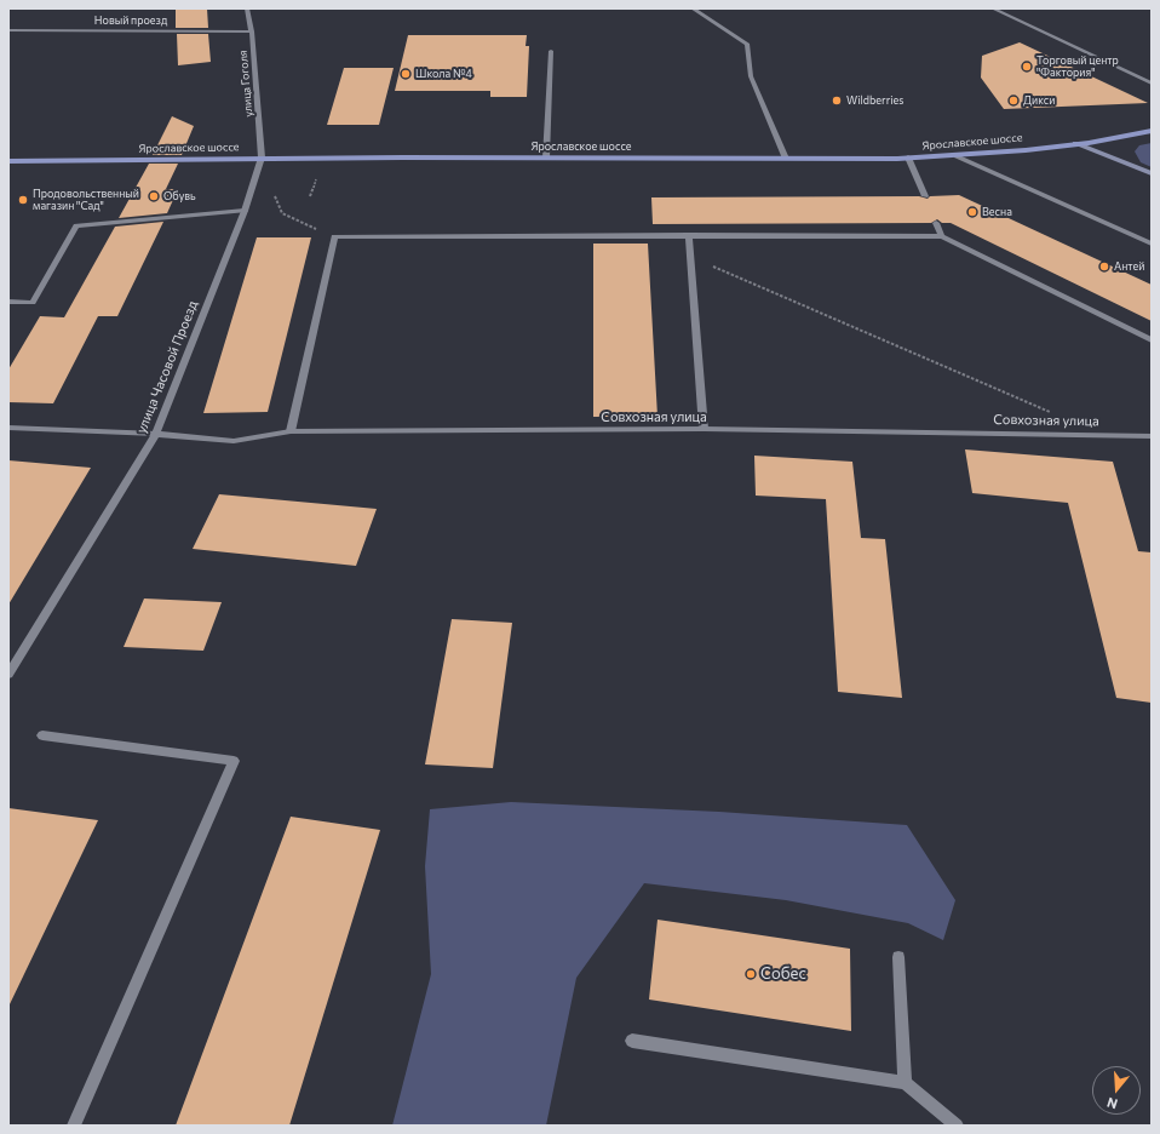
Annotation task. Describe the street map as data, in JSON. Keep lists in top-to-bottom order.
{
  "streets": {
    "main road": ["Ярославское шоссе"],
    "street": [
      "Новый проезд",
      "улица Гоголя",
      "улица Часовой Проезд",
      "Совхозная улица"
    ]
  },
  "crossings": [
    ["Новый проезд", "улица Гоголя"],
    ["улица Гоголя", "Ярославское шоссе"],
    ["улица Гоголя", "улица Часовой Проезд"],
    ["Ярославское шоссе", "улица Часовой Проезд"],
    ["улица Часовой Проезд", "Совхозная улица"]
  ],
  "places": [
    "Торговый центр \"Фактория\"",
    "Школа №4",
    "Wildberries",
    "Дикси",
    "Обувь",
    "Продовольственный магазин \"Сад\"",
    "Весна",
    "Антей",
    "Собес"
  ],
  "north": "bottom"
}
